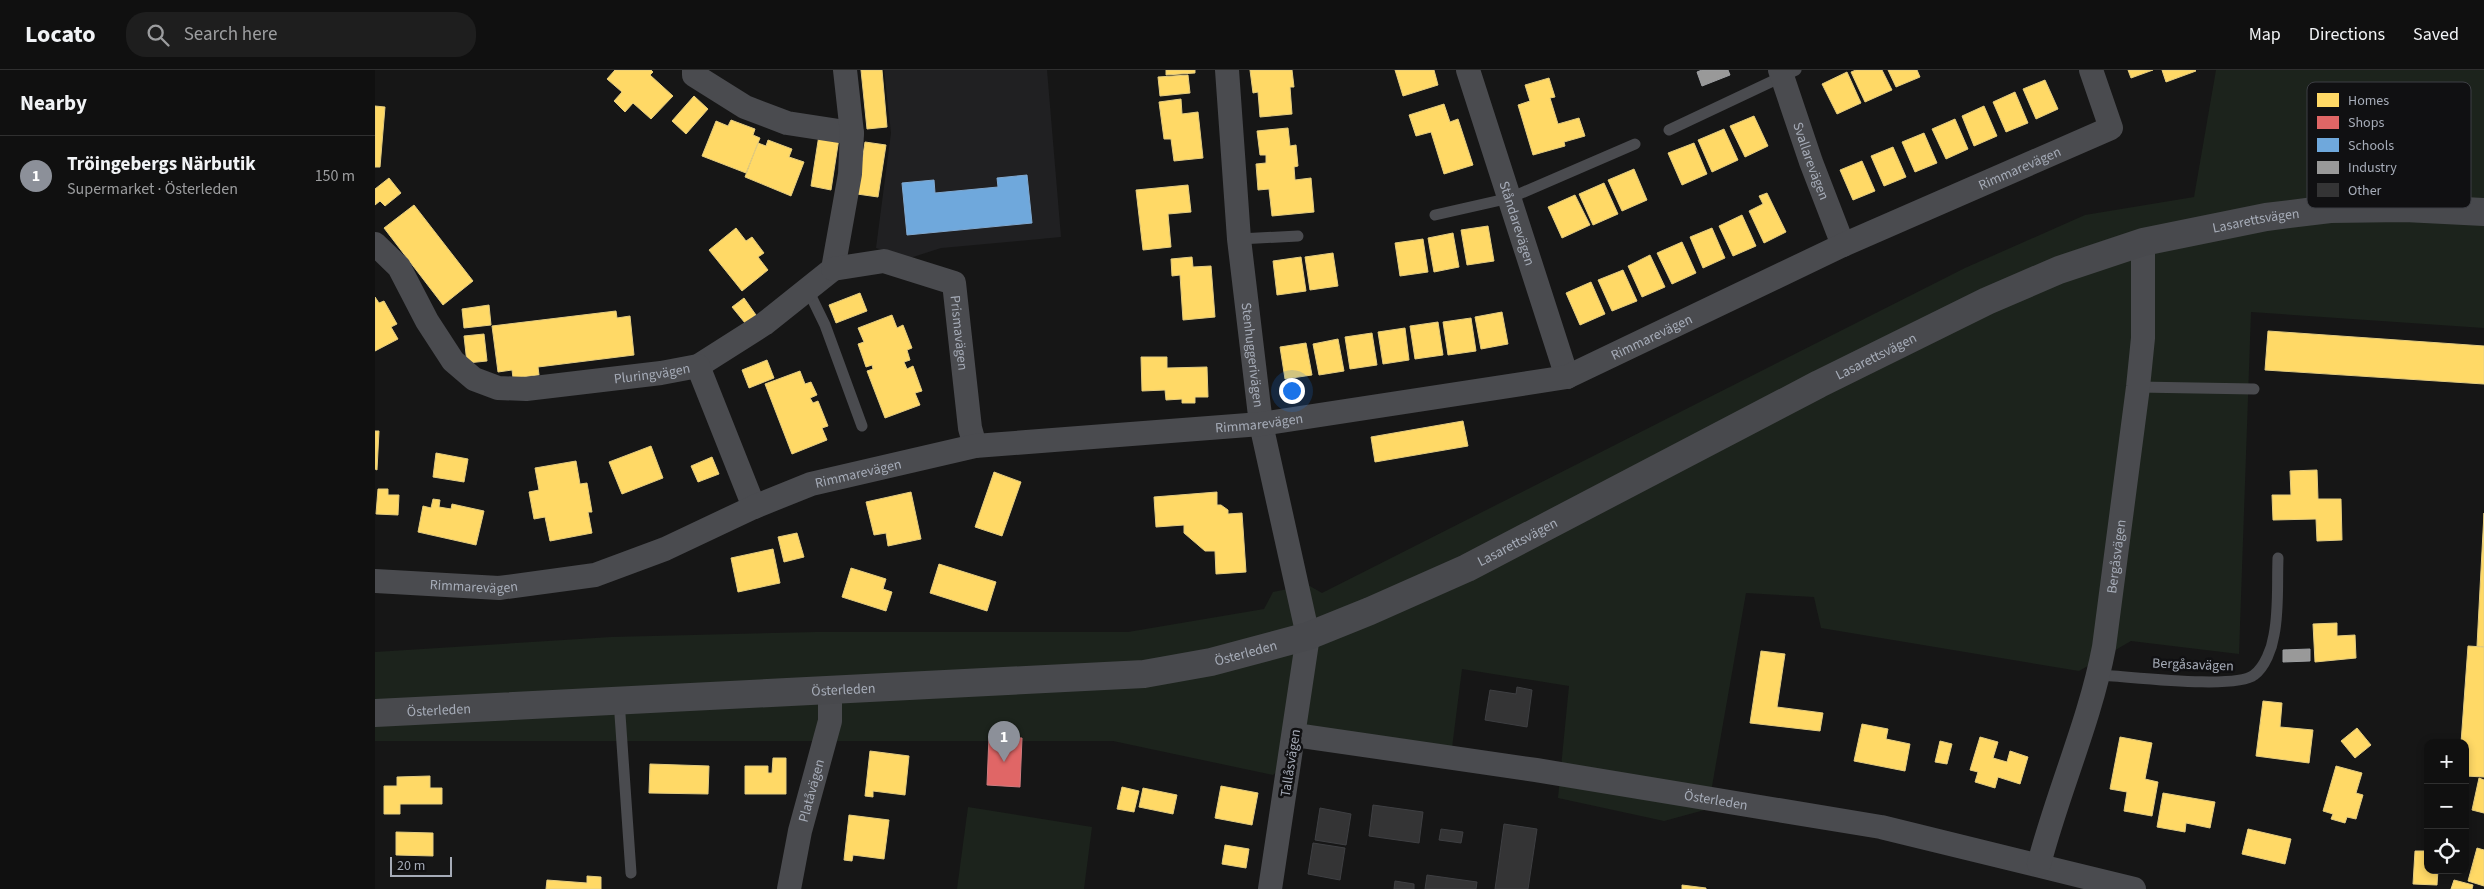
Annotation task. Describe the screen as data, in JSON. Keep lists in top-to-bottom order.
{
  "streets": {
    "street": [
      "Svallarevägen",
      "Rimmarevägen",
      "Lasarettsvägen",
      "Ståndarevägen",
      "Prismavägen",
      "Stenhuggerivägen",
      "Pluringvägen",
      "Bergåsvägen",
      "Österleden",
      "Tallåsvägen",
      "Platåvägen"
    ],
    "lane": ["Bergåsavägen"]
  },
  "crossings": [
    ["Svallarevägen", "Rimmarevägen"],
    ["Rimmarevägen", "Ståndarevägen"],
    ["Rimmarevägen", "Prismavägen"],
    ["Rimmarevägen", "Stenhuggerivägen"],
    ["Lasarettsvägen", "Stenhuggerivägen"],
    ["Lasarettsvägen", "Bergåsvägen"],
    ["Lasarettsvägen", "Österleden"],
    ["Lasarettsvägen", "Tallåsvägen"],
    ["Prismavägen", "Pluringvägen"],
    ["Stenhuggerivägen", "Österleden"],
    ["Stenhuggerivägen", "Tallåsvägen"],
    ["Bergåsvägen", "Österleden"],
    ["Bergåsvägen", "Bergåsavägen"],
    ["Österleden", "Tallåsvägen"],
    ["Österleden", "Platåvägen"]
  ],
  "legend": [
    "Homes",
    "Shops",
    "Schools",
    "Industry",
    "Other"
  ],
  "scale_bar": "20 m",
  "page": {
    "header": "Locato",
    "search": "Search here",
    "nav": ["Map", "Directions", "Saved"],
    "heading": "Nearby",
    "list": [
      {
        "mark": "1",
        "name": "Tröingebergs Närbutik",
        "note": "Supermarket · Österleden",
        "value": "150 m"
      }
    ],
    "pins": "1",
    "map_buttons": ["+", "−"],
    "scale": "20 m"
  }
}
